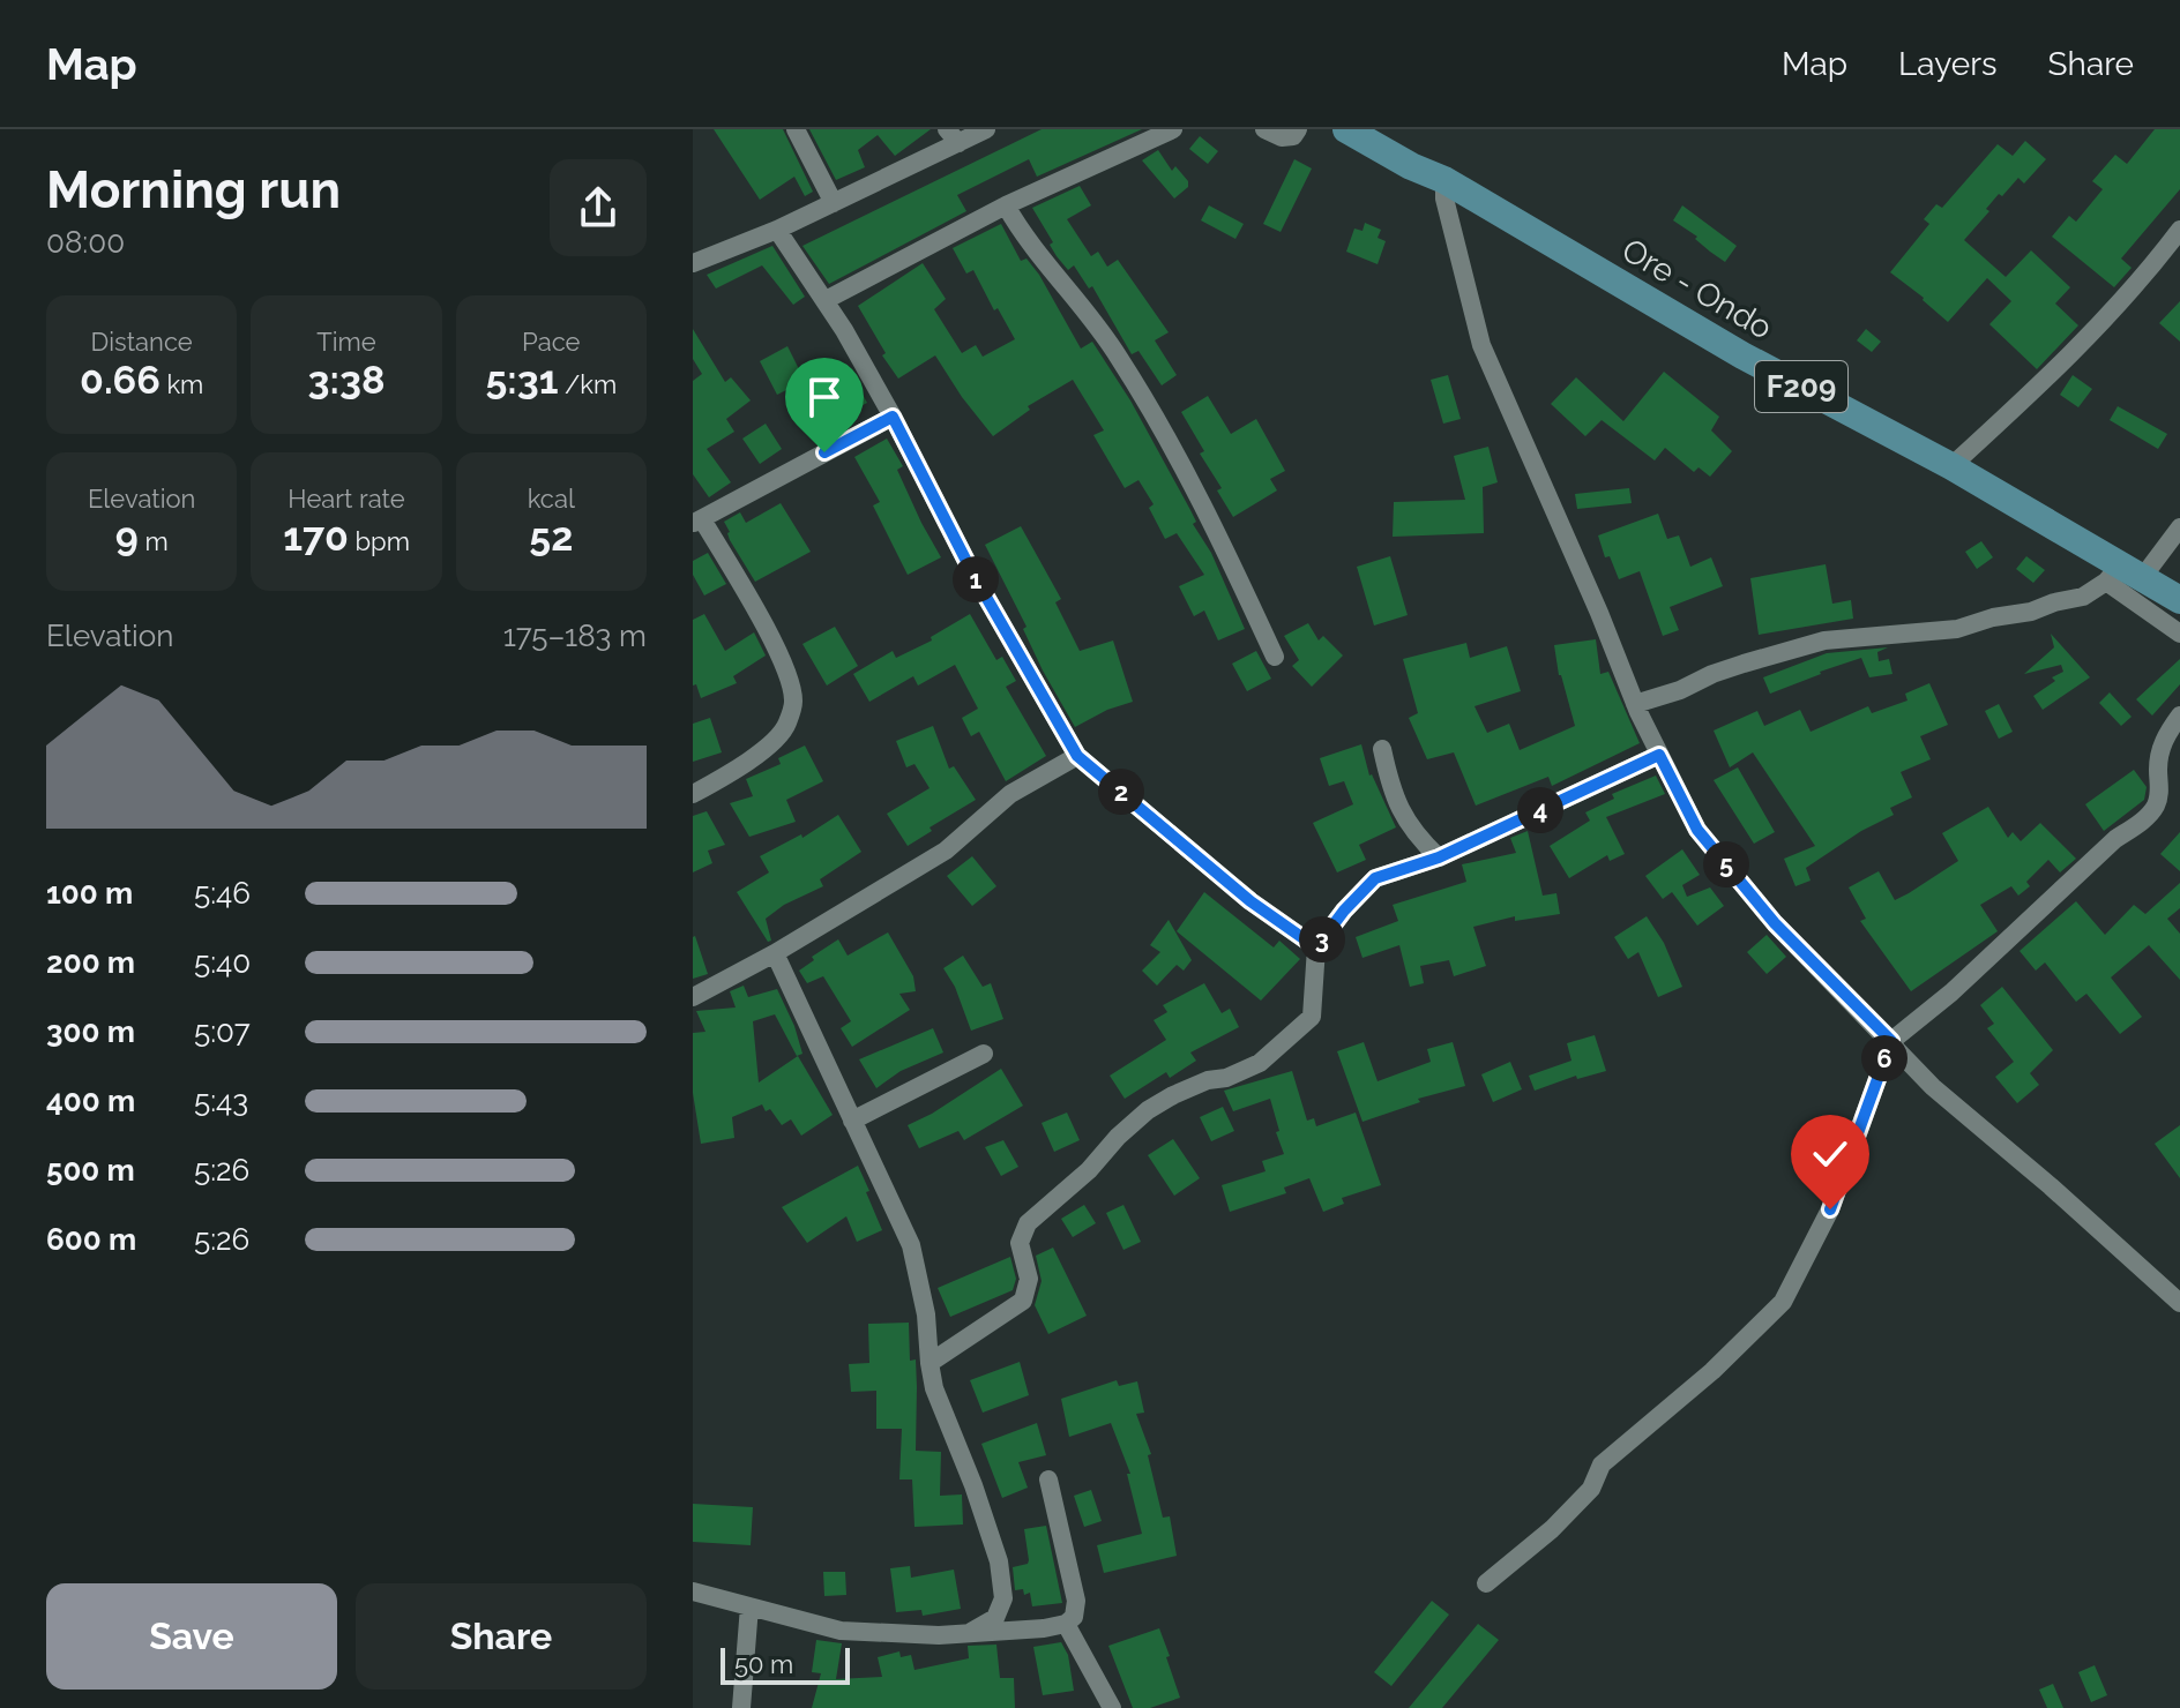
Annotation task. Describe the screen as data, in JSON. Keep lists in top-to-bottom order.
{
  "streets": {
    "main road": ["Ore - Ondo", "F209"]
  },
  "crossings": [
    ["Ore - Ondo", "F209"]
  ],
  "scale_bar": "50 m",
  "page": {
    "header": "Map",
    "nav": ["Map", "Layers", "Share"],
    "heading": ["Morning run", "08:00"],
    "stats": [
      ["Distance", "0.66 km"],
      ["Time", "3:38"],
      ["Pace", "5:31 /km"],
      ["Elevation", "9 m"],
      ["Heart rate", "170 bpm"],
      ["kcal", "52"]
    ],
    "pins": [
      "1",
      "2",
      "4",
      "5",
      "3",
      "6"
    ],
    "chart": ["Elevation", "175–183 m"],
    "list": [
      {
        "name": "100 m",
        "note": "5:46"
      },
      {
        "name": "200 m",
        "note": "5:40"
      },
      {
        "name": "300 m",
        "note": "5:07"
      },
      {
        "name": "400 m",
        "note": "5:43"
      },
      {
        "name": "500 m",
        "note": "5:26"
      },
      {
        "name": "600 m",
        "note": "5:26"
      }
    ],
    "buttons": ["Save", "Share"],
    "scale": "50 m"
  }
}
